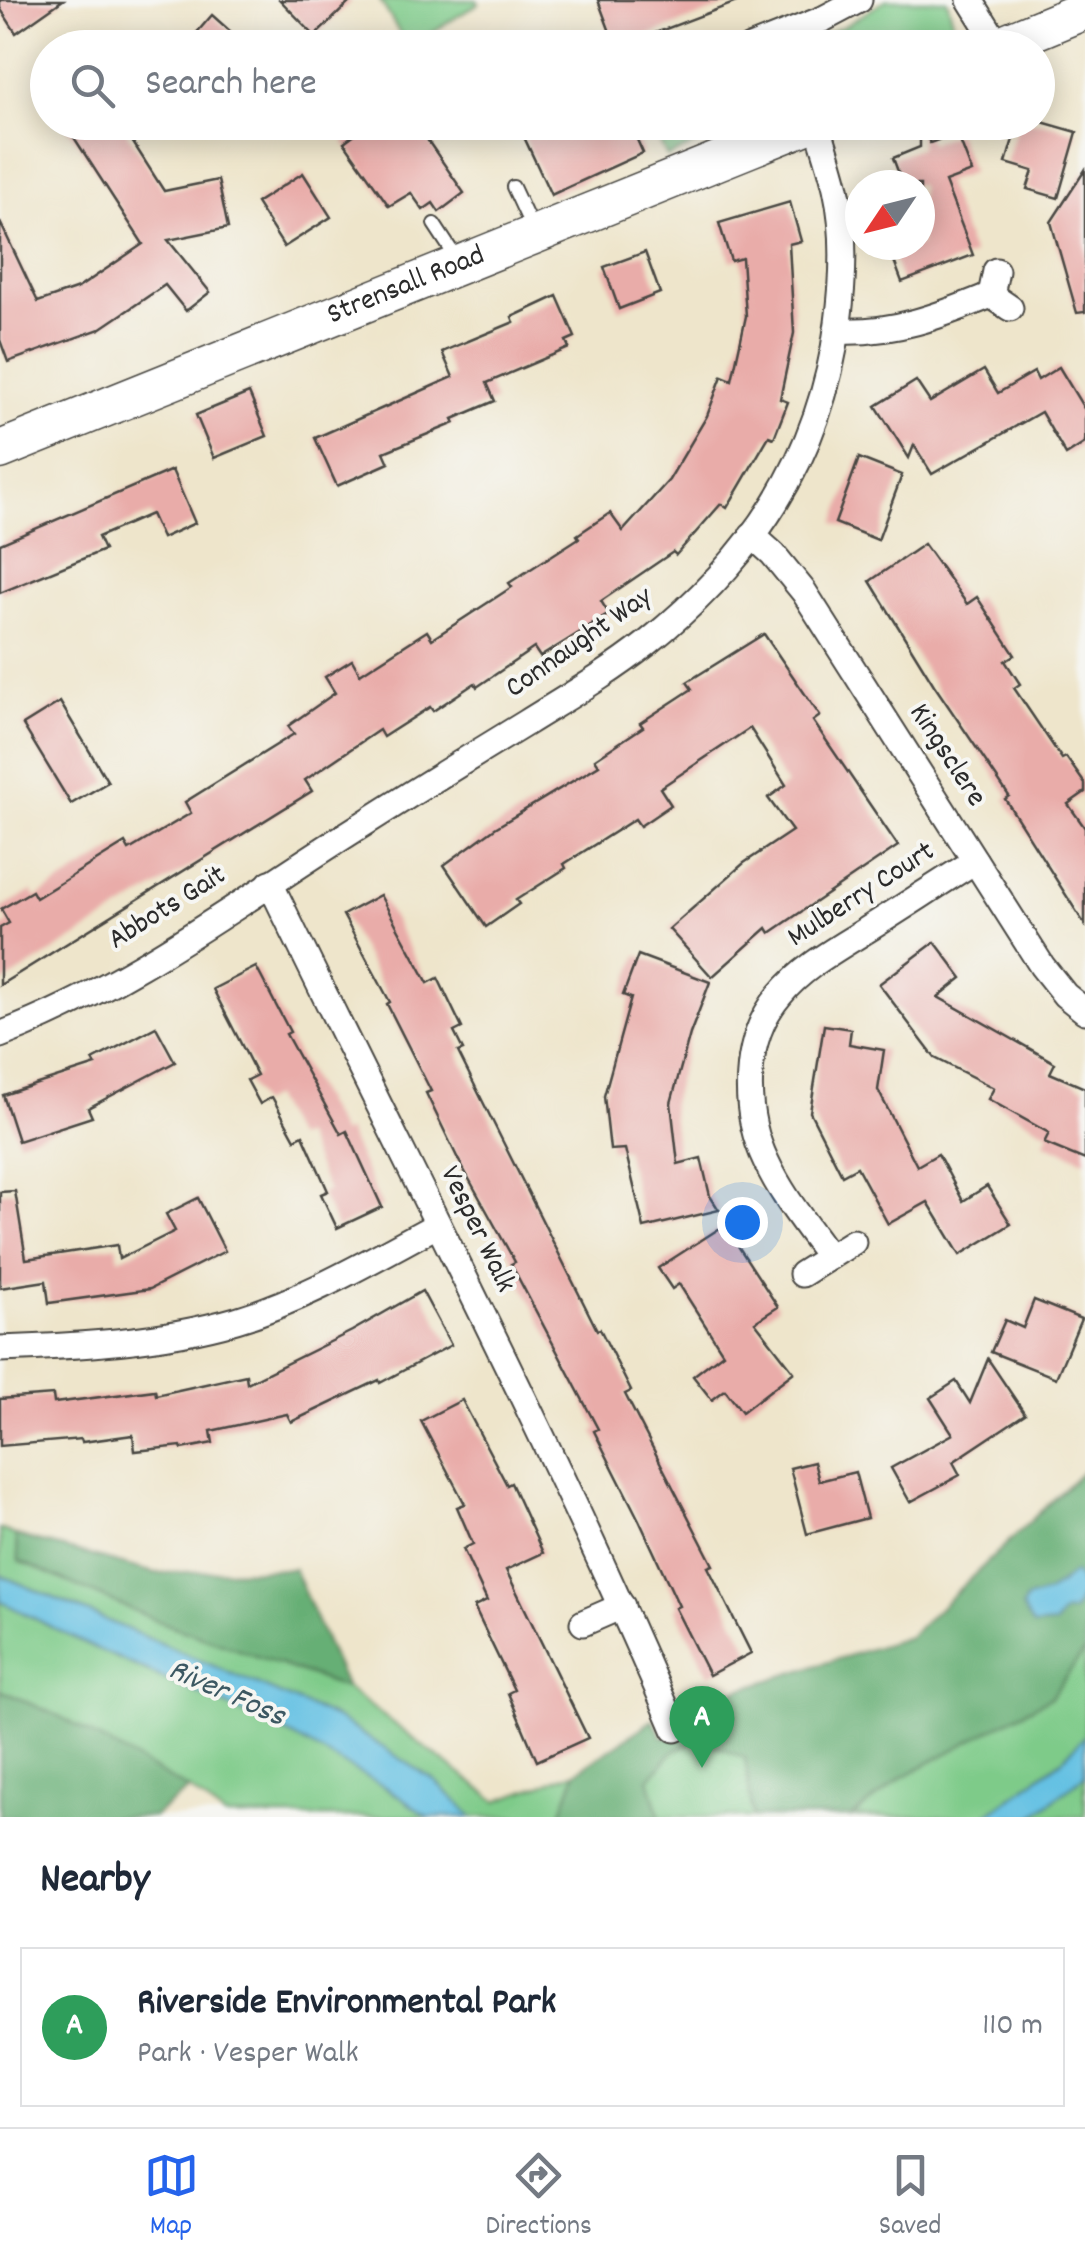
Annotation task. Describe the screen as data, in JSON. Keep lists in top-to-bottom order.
{
  "streets": {
    "street": [
      "Strensall Road",
      "Connaught Way",
      "Kingsclere",
      "Mulberry Court",
      "Abbots Gait",
      "Vesper Walk"
    ]
  },
  "crossings": [
    ["Connaught Way", "Kingsclere"],
    ["Connaught Way", "Abbots Gait"],
    ["Kingsclere", "Mulberry Court"],
    ["Abbots Gait", "Vesper Walk"]
  ],
  "water": ["River Foss"],
  "north": "bottom left",
  "page": {
    "search": "Search here",
    "pins": "A",
    "heading": "Nearby",
    "list": [
      {
        "mark": "A",
        "name": "Riverside Environmental Park",
        "note": "Park · Vesper Walk",
        "value": "110 m"
      }
    ],
    "nav": ["Map", "Directions", "Saved"]
  }
}
